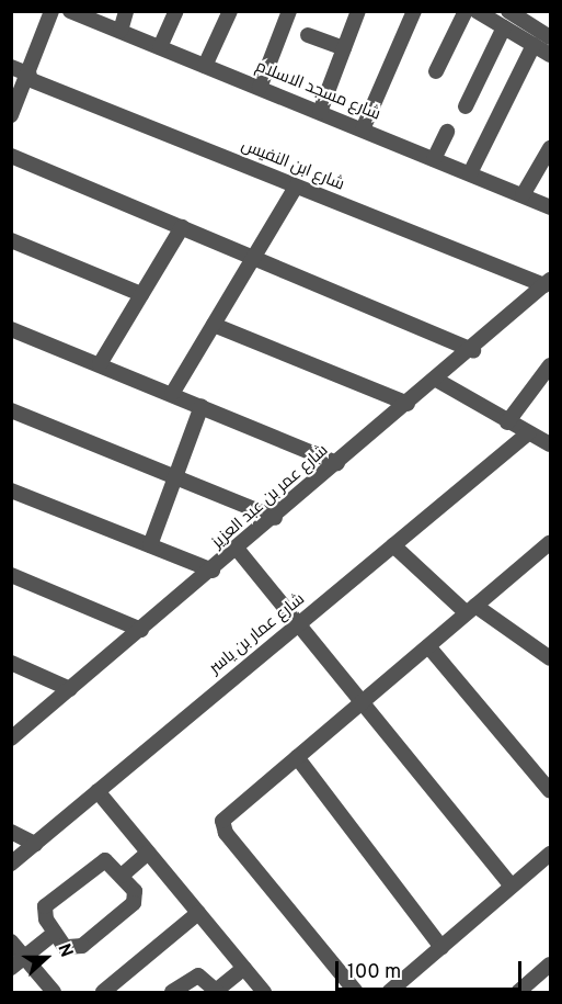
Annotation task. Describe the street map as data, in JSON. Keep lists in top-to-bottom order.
{
  "streets": {
    "street": [
      "شارع مسجد الاسلام",
      "شارع ابن النفيس",
      "شارع عمر بن عبد العزيز",
      "شارع عمار بن ياسر"
    ]
  },
  "crossings": [
    ["شارع ابن النفيس", "شارع عمر بن عبد العزيز"]
  ],
  "scale_bar": "100 m",
  "north": "right"
}
